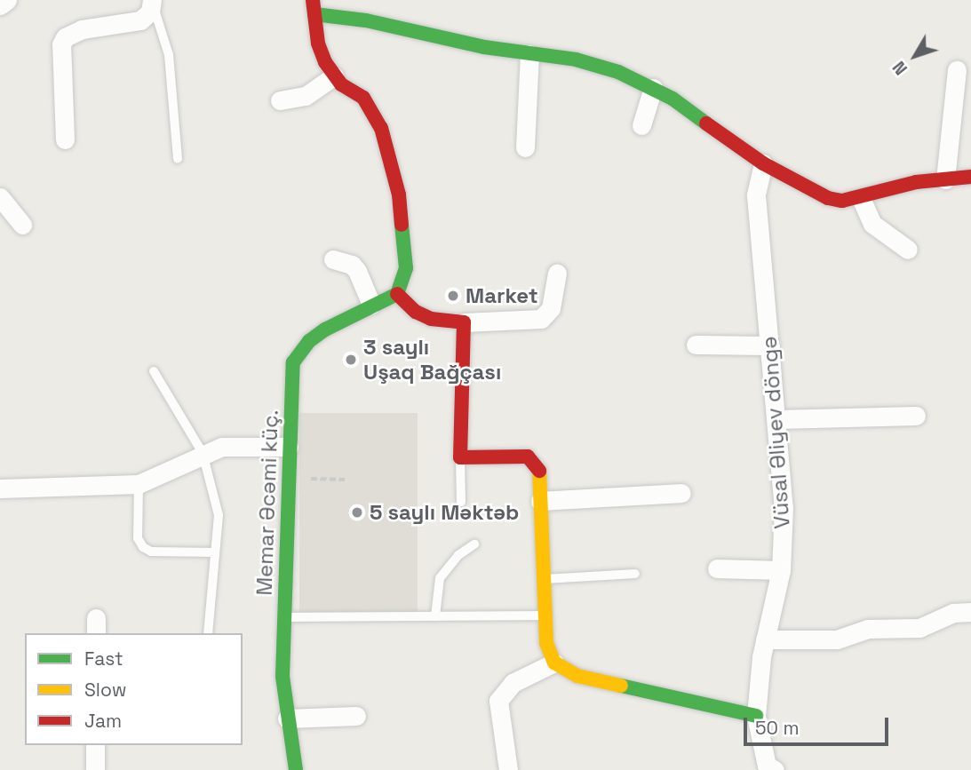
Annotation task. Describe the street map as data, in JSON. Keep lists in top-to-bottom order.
{
  "streets": {
    "street": ["Vüsal Əliyev döngə", "Memar Əcəmi küç."]
  },
  "places": ["Market", "3 saylı Uşaq Bağçası", "5 saylı Məktəb"],
  "legend": ["Fast", "Slow", "Jam"],
  "scale_bar": "50 m",
  "north": "bottom left"
}
